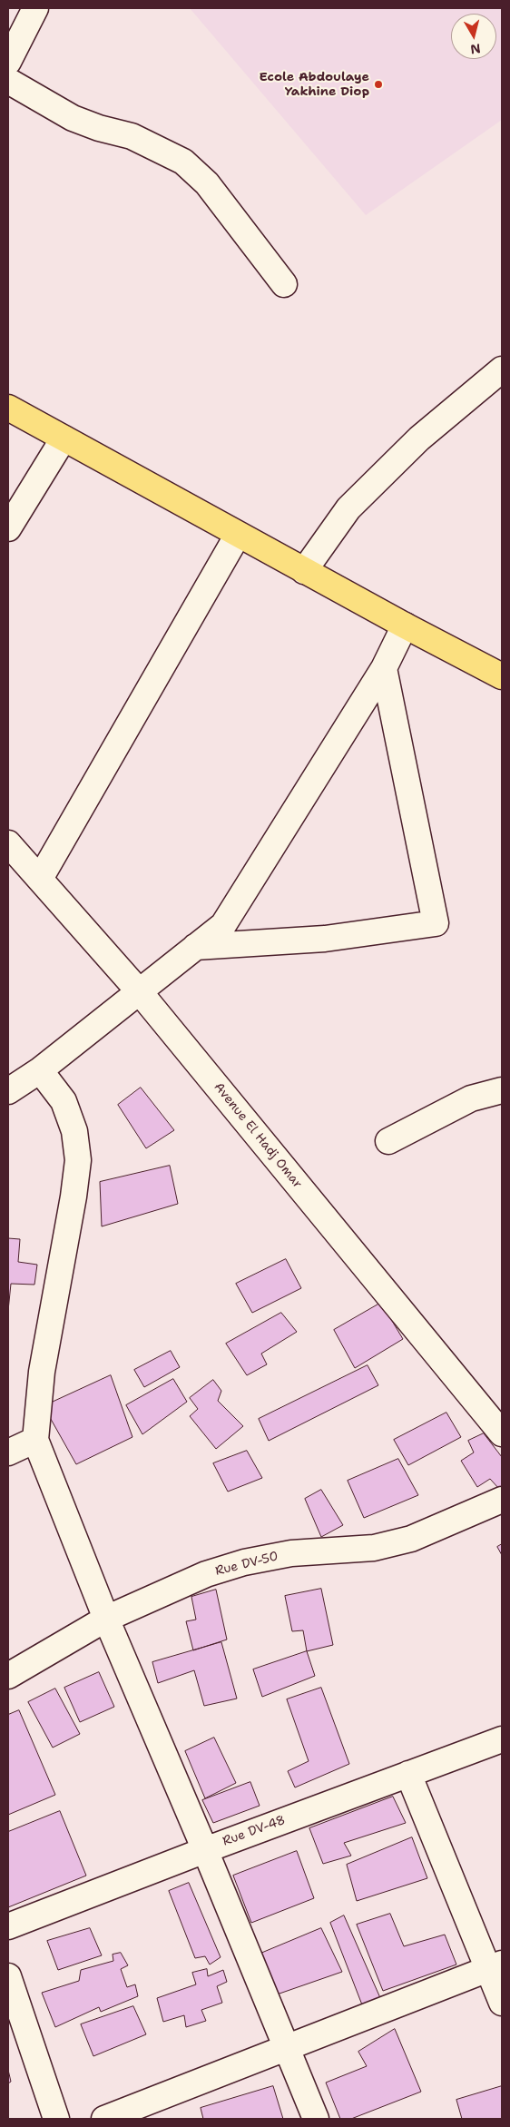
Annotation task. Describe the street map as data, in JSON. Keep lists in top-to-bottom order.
{
  "streets": {
    "street": ["Avenue El Hadj Omar", "Rue DV-50", "Rue DV-48"]
  },
  "places": ["Ecole Abdoulaye Yakhine Diop"],
  "north": "bottom"
}
